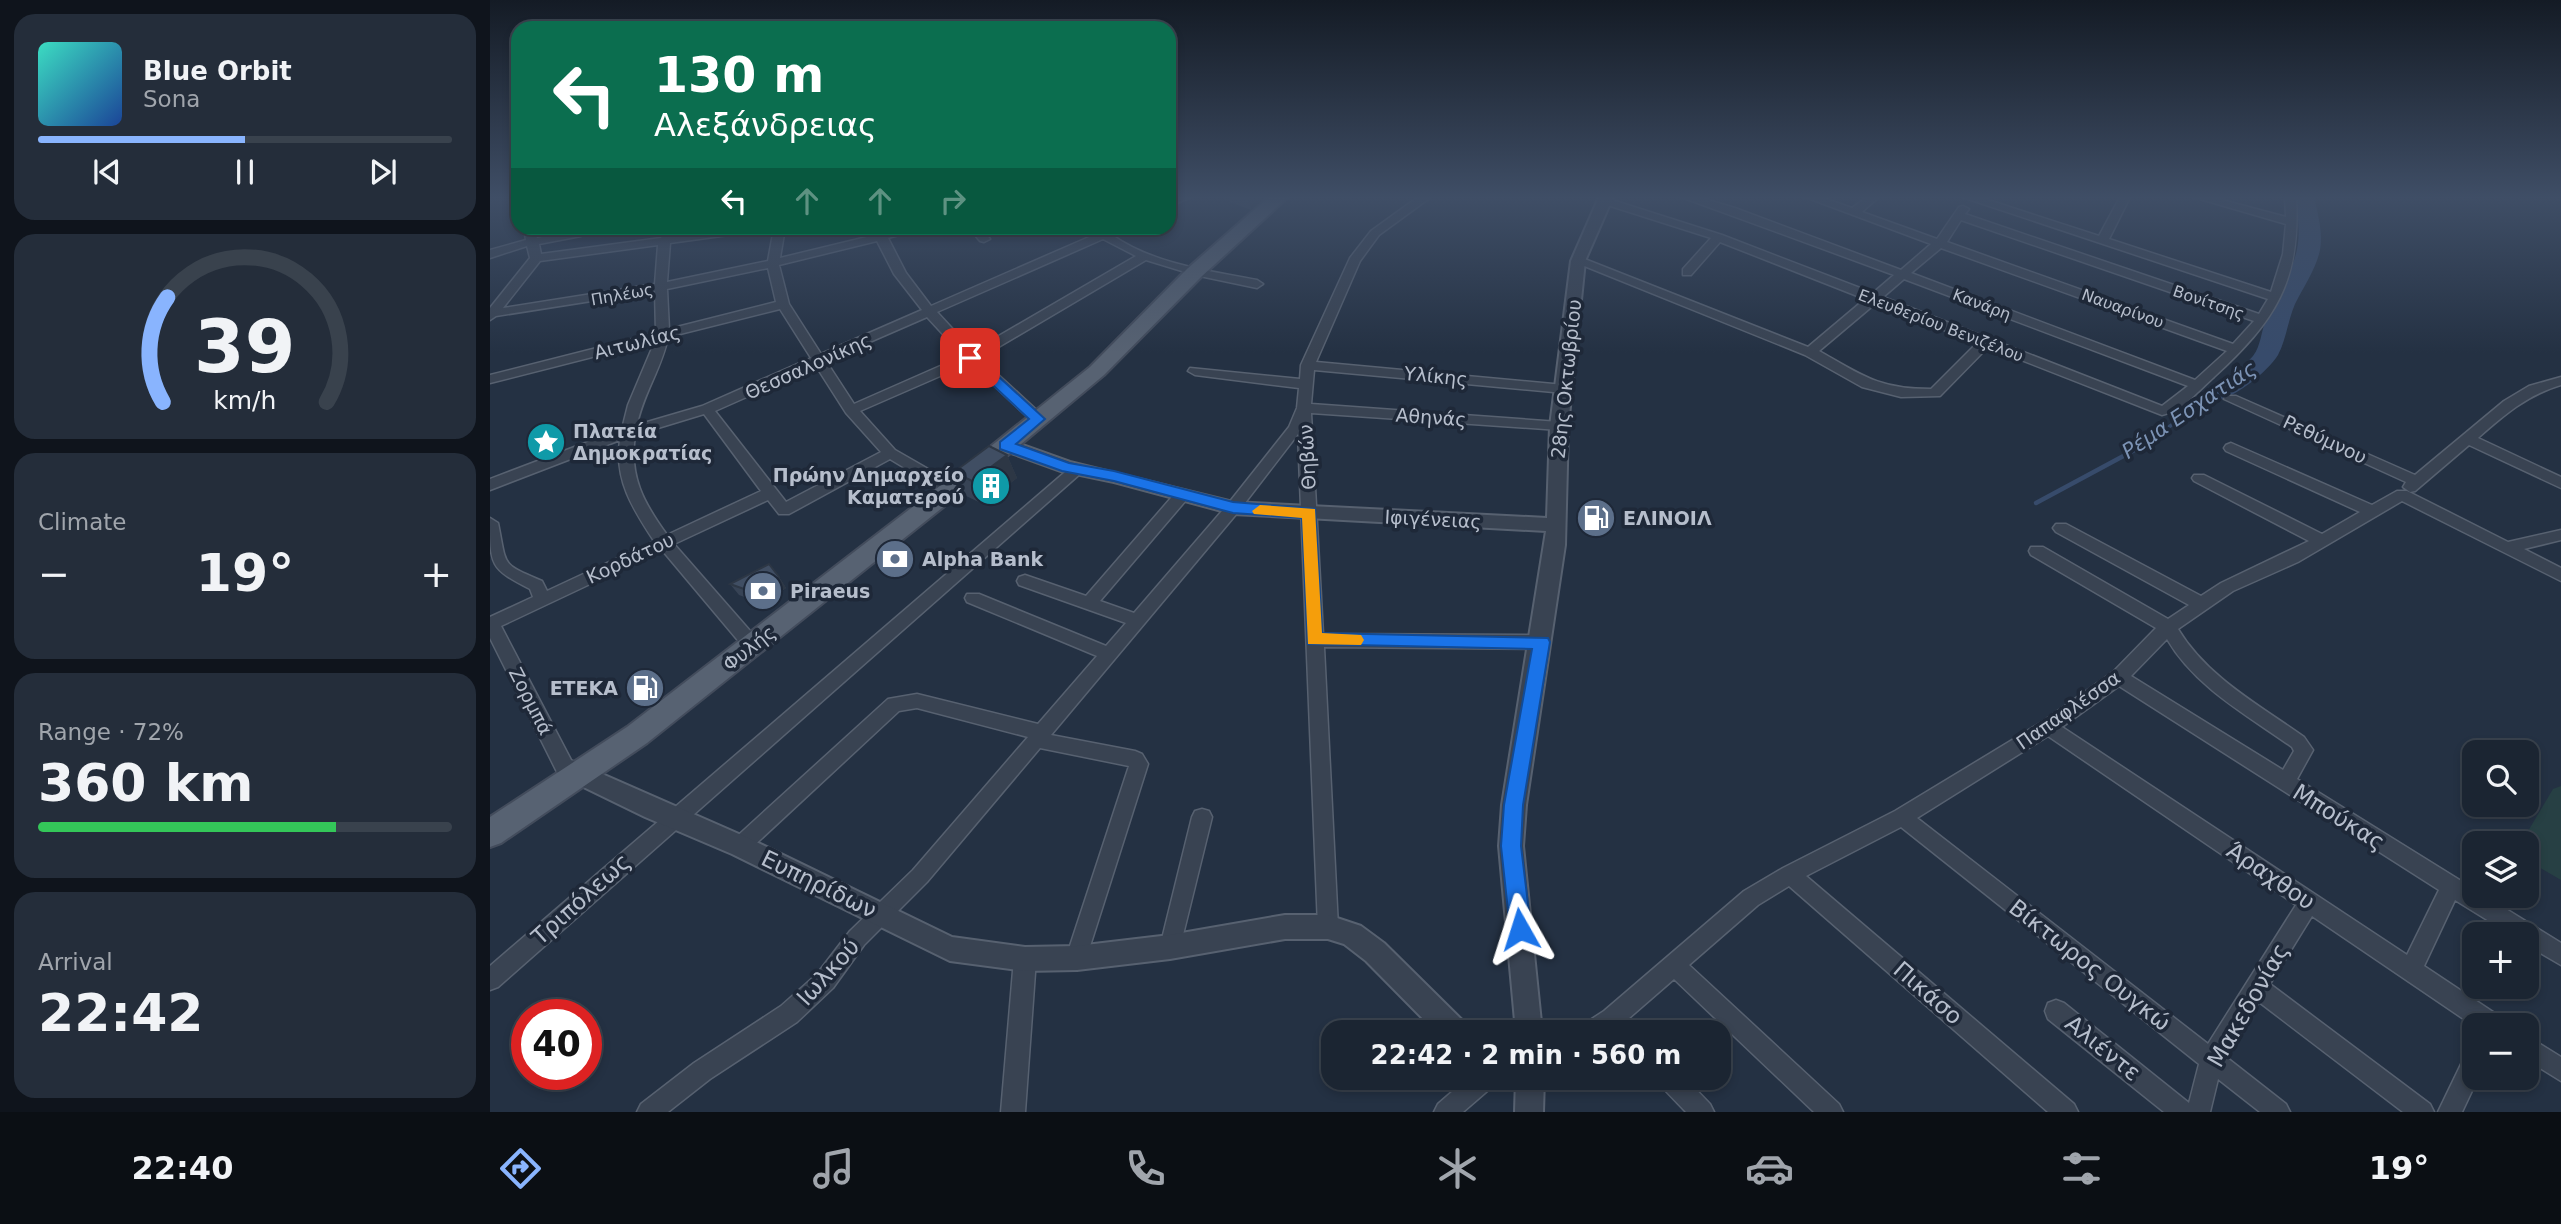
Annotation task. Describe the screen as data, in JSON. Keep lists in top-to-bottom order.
{
  "streets": {
    "main road": ["Φυλής"],
    "street": [
      "Πηλέως",
      "Βονίτσης",
      "Κανάρη",
      "Ναυαρίνου",
      "Ελευθερίου Βενιζέλου",
      "Αιτωλίας",
      "Θεσσαλονίκης",
      "Υλίκης",
      "28ης Οκτωβρίου",
      "Αθηνάς",
      "Ρεθύμνου",
      "Θηβών",
      "Ιφιγένειας",
      "Κορδάτου",
      "Ζορμπά",
      "Παπαφλέσσα",
      "Μπούκας",
      "Άραχθου",
      "Ευπηρίδων",
      "Τριπόλεως",
      "Βίκτωρος Ουγκώ",
      "Ιωλκού",
      "Πικάσο",
      "Μακεδονίας",
      "Αλιέντε"
    ]
  },
  "crossings": [
    ["Κανάρη", "Ελευθερίου Βενιζέλου"],
    ["Υλίκης", "28ης Οκτωβρίου"],
    ["Υλίκης", "Θηβών"],
    ["28ης Οκτωβρίου", "Αθηνάς"],
    ["28ης Οκτωβρίου", "Ιφιγένειας"],
    ["Αθηνάς", "Θηβών"],
    ["Αθηνάς", "Ιωλκού"],
    ["Ρεθύμνου", "Παπαφλέσσα"],
    ["Θηβών", "Ιφιγένειας"],
    ["Θηβών", "Ευπηρίδων"],
    ["Θηβών", "Ιωλκού"],
    ["Ιφιγένειας", "Ιωλκού"],
    ["Κορδάτου", "Ζορμπά"],
    ["Φυλής", "Ζορμπά"],
    ["Φυλής", "Ευπηρίδων"],
    ["Ζορμπά", "Ευπηρίδων"],
    ["Παπαφλέσσα", "Μπούκας"],
    ["Παπαφλέσσα", "Άραχθου"],
    ["Παπαφλέσσα", "Βίκτωρος Ουγκώ"],
    ["Παπαφλέσσα", "Πικάσο"],
    ["Άραχθου", "Μακεδονίας"],
    ["Ευπηρίδων", "Τριπόλεως"],
    ["Ευπηρίδων", "Ιωλκού"],
    ["Βίκτωρος Ουγκώ", "Μακεδονίας"]
  ],
  "water": ["Ρέμα Εσχατιάς"],
  "places": {
    "place": ["Πλατεία Δημοκρατίας"],
    "building": ["Πρώην Δημαρχείο Καματερού"],
    "fuel station": ["ΕΛΙΝΟΙΛ", "ΕΤΕΚΑ"],
    "bank": ["Alpha Bank", "Piraeus"]
  },
  "page": {
    "turn": ["130 m", "Αλεξάνδρειας"],
    "song": ["Blue Orbit", "Sona"],
    "tile": [
      "Climate",
      ["Range · 72%", "360 km"],
      ["Arrival", "22:42"]
    ],
    "heat": ["−", "19°", "+"],
    "map_buttons": ["+", "−"],
    "limit": "40",
    "trip": "22:42 · 2 min · 560 m",
    "tabs": ["22:40", "19°"],
    "gauge": ["39", "km/h"]
  }
}
